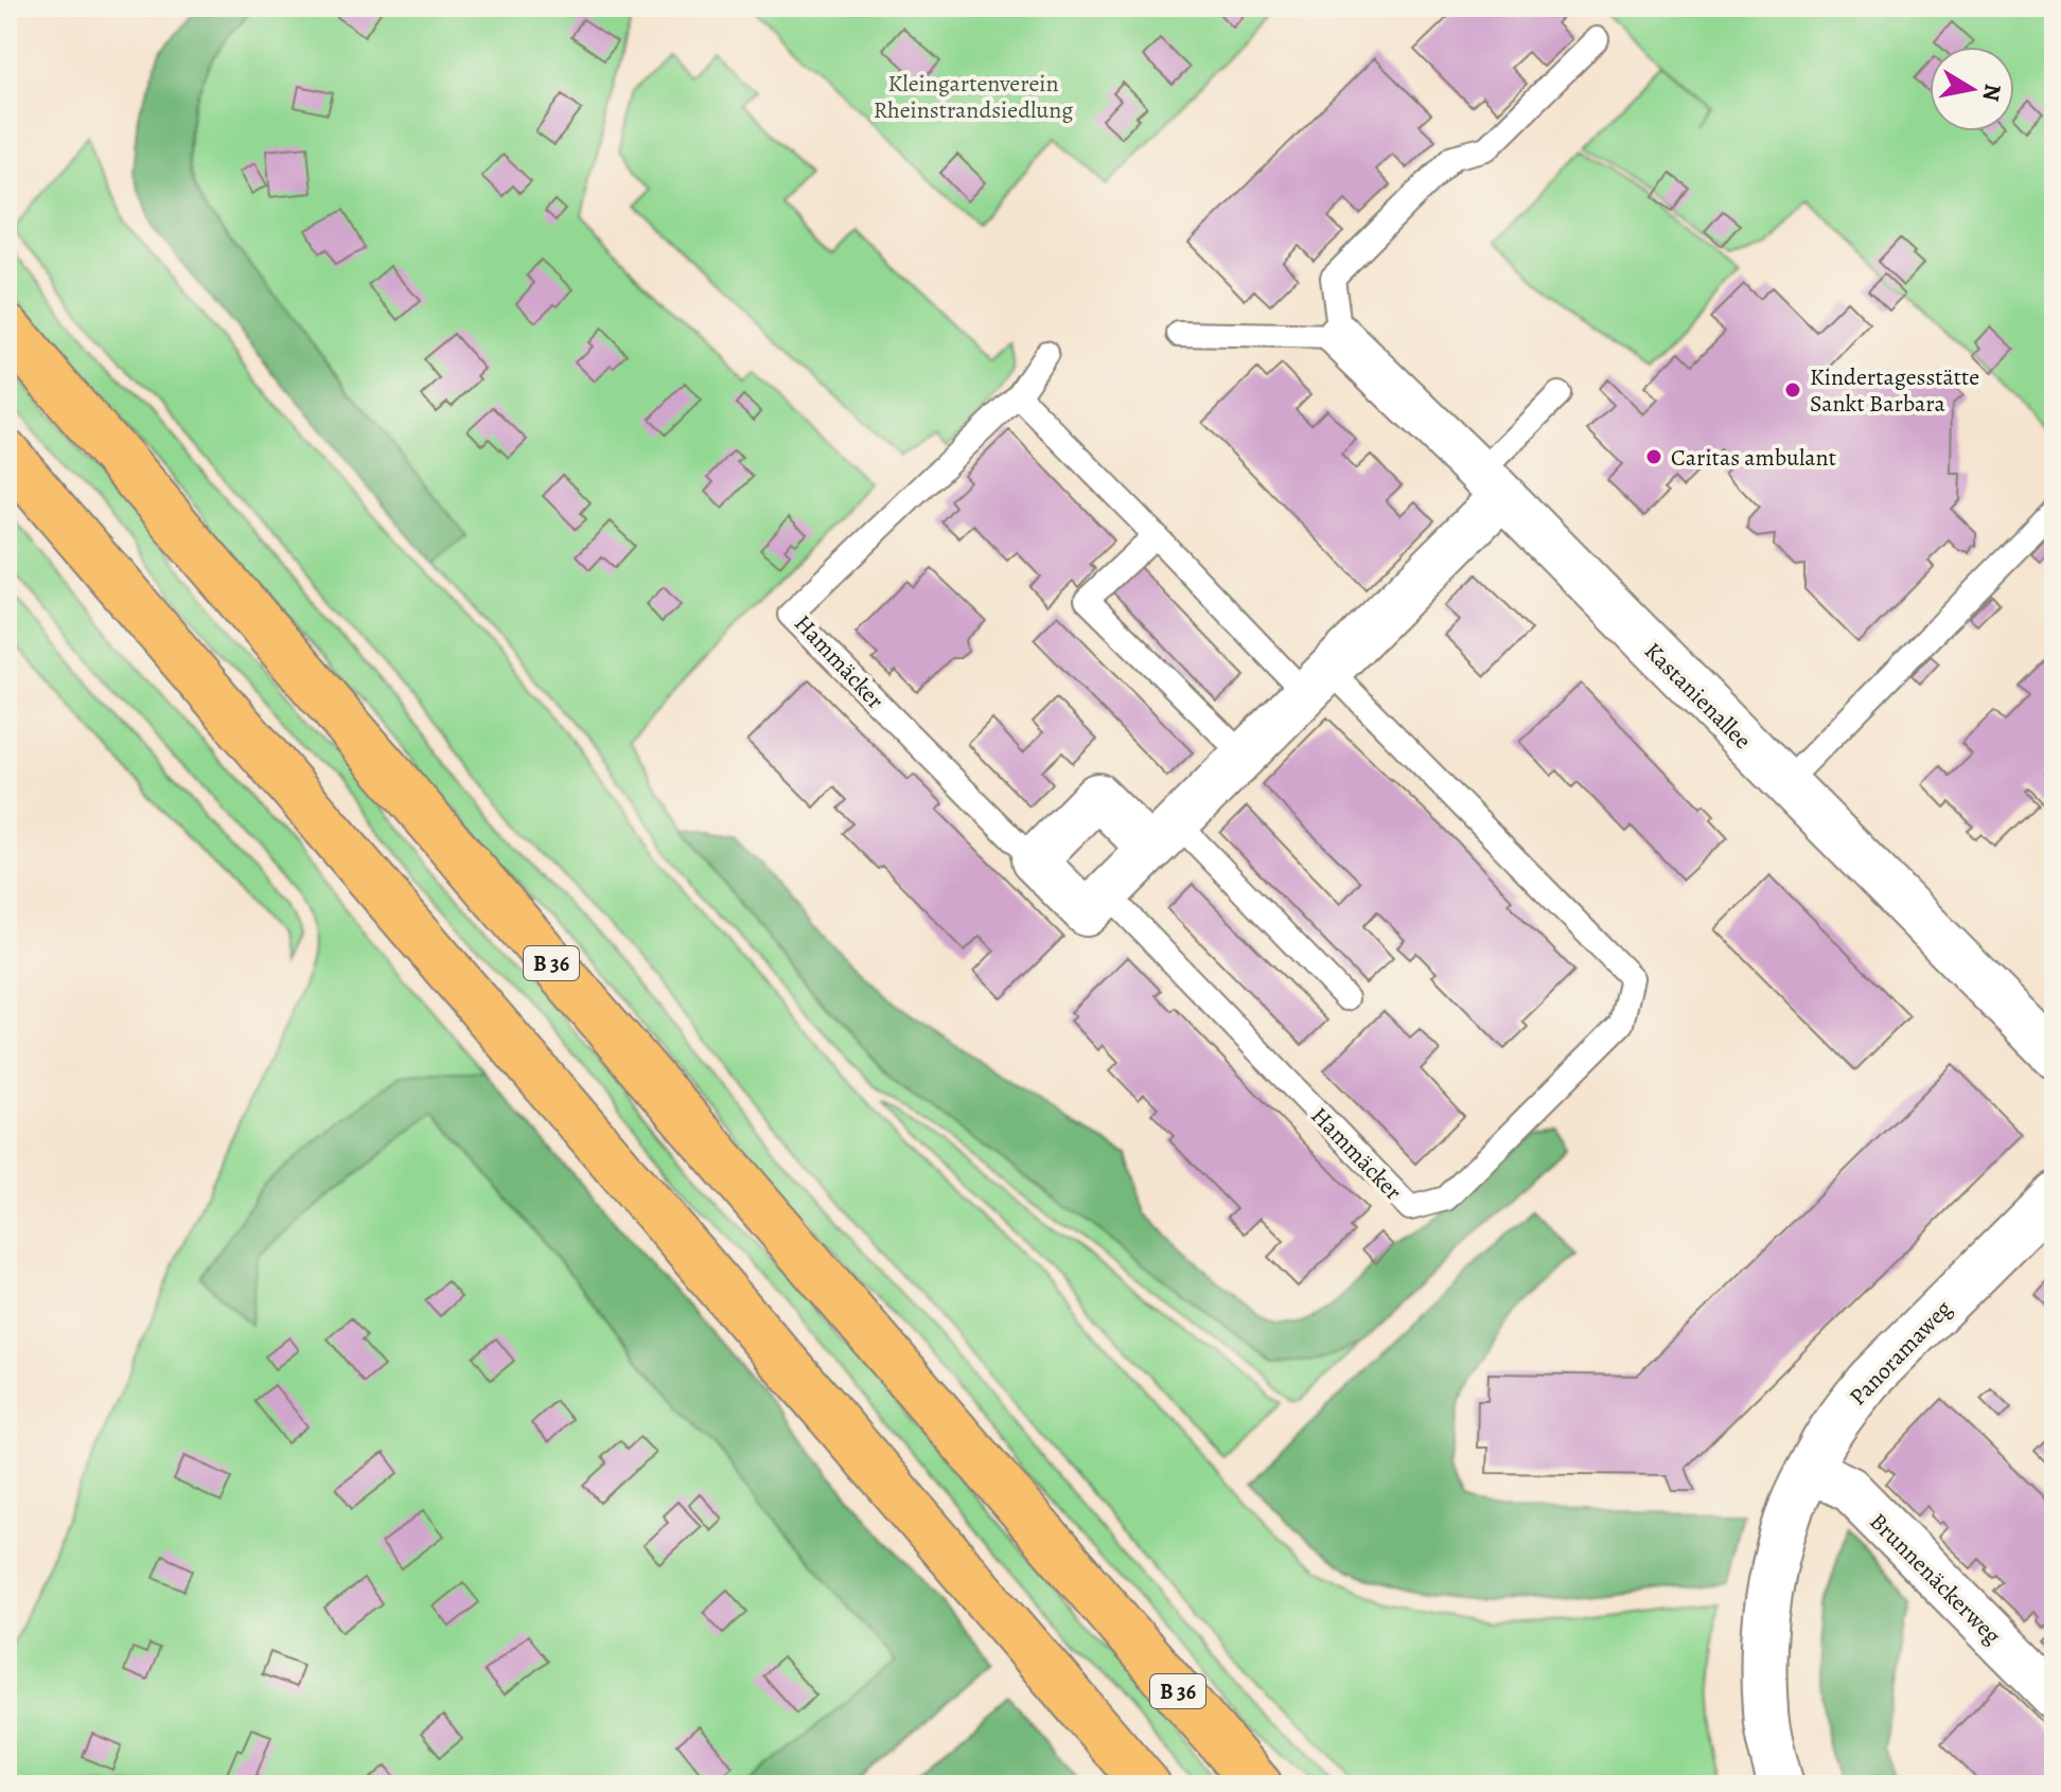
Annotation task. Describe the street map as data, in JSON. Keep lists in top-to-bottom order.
{
  "streets": {
    "highway": ["B 36"],
    "street": [
      "Hammäcker",
      "Kastanienallee",
      "Panoramaweg",
      "Brunnenäckerweg"
    ]
  },
  "crossings": [
    ["Hammäcker", "Kastanienallee"],
    ["Panoramaweg", "Brunnenäckerweg"]
  ],
  "parks": ["Kleingartenverein Rheinstrandsiedlung"],
  "places": ["Kindertagesstätte Sankt Barbara", "Caritas ambulant"],
  "north": "right"
}
